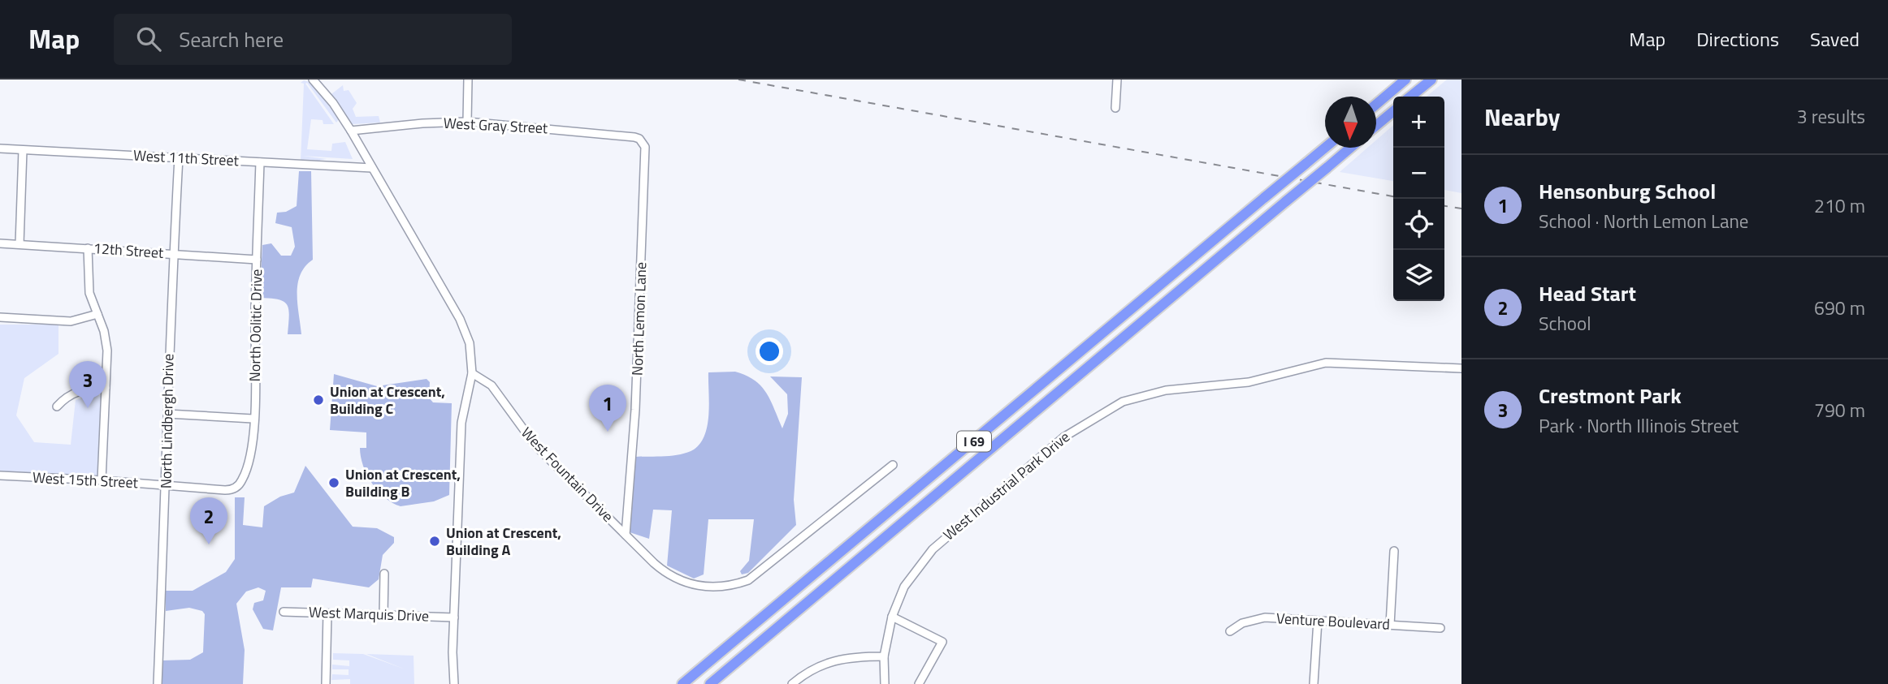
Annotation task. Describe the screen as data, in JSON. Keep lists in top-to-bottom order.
{
  "streets": {
    "highway": ["I 69"],
    "street": [
      "West Gray Street",
      "West 11th Street",
      "12th Street",
      "North Lemon Lane",
      "North Oolitic Drive",
      "North Lindbergh Drive",
      "West Fountain Drive",
      "West 15th Street",
      "West Industrial Park Drive",
      "West Marquis Drive",
      "Venture Boulevard"
    ]
  },
  "crossings": [
    ["West Gray Street", "North Lemon Lane"],
    ["West 11th Street", "North Oolitic Drive"],
    ["West 11th Street", "North Lindbergh Drive"],
    ["12th Street", "North Oolitic Drive"],
    ["12th Street", "North Lindbergh Drive"],
    ["North Lemon Lane", "West Fountain Drive"],
    ["North Oolitic Drive", "West 15th Street"],
    ["North Lindbergh Drive", "West 15th Street"]
  ],
  "places": ["Union at Crescent, Building C", "Union at Crescent, Building B", "Union at Crescent, Building A"],
  "north": "bottom",
  "page": {
    "header": "Map",
    "search": "Search here",
    "nav": ["Map", "Directions", "Saved"],
    "heading": ["Nearby", "3 results"],
    "map_buttons": ["+", "−"],
    "list": [
      {
        "mark": "1",
        "name": "Hensonburg School",
        "note": "School · North Lemon Lane",
        "value": "210 m"
      },
      {
        "mark": "2",
        "name": "Head Start",
        "note": "School",
        "value": "690 m"
      },
      {
        "mark": "3",
        "name": "Crestmont Park",
        "note": "Park · North Illinois Street",
        "value": "790 m"
      }
    ],
    "pins": ["3", "1", "2"]
  }
}
